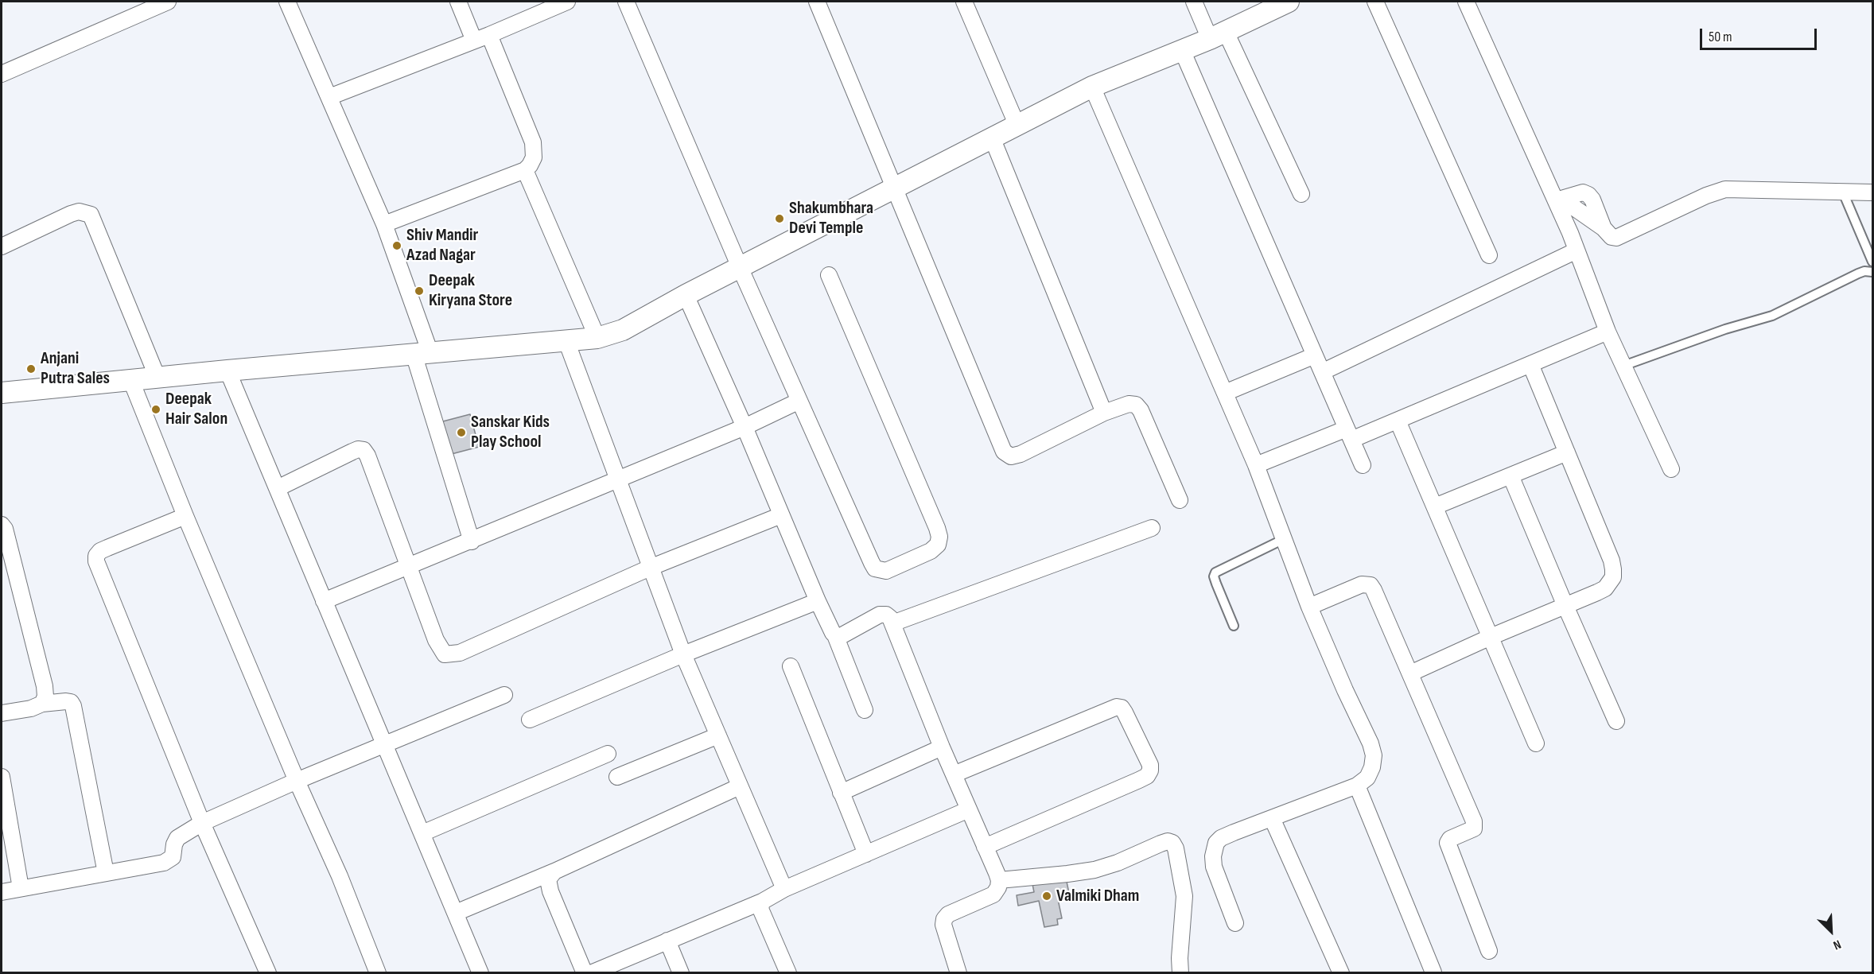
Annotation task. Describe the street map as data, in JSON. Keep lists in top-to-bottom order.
{
  "places": [
    "Shakumbhara Devi Temple",
    "Shiv Mandir Azad Nagar",
    "Deepak Kiryana Store",
    "Anjani Putra Sales",
    "Deepak Hair Salon",
    "Sanskar Kids Play School",
    "Valmiki Dham"
  ],
  "scale_bar": "50 m",
  "north": "bottom right"
}
